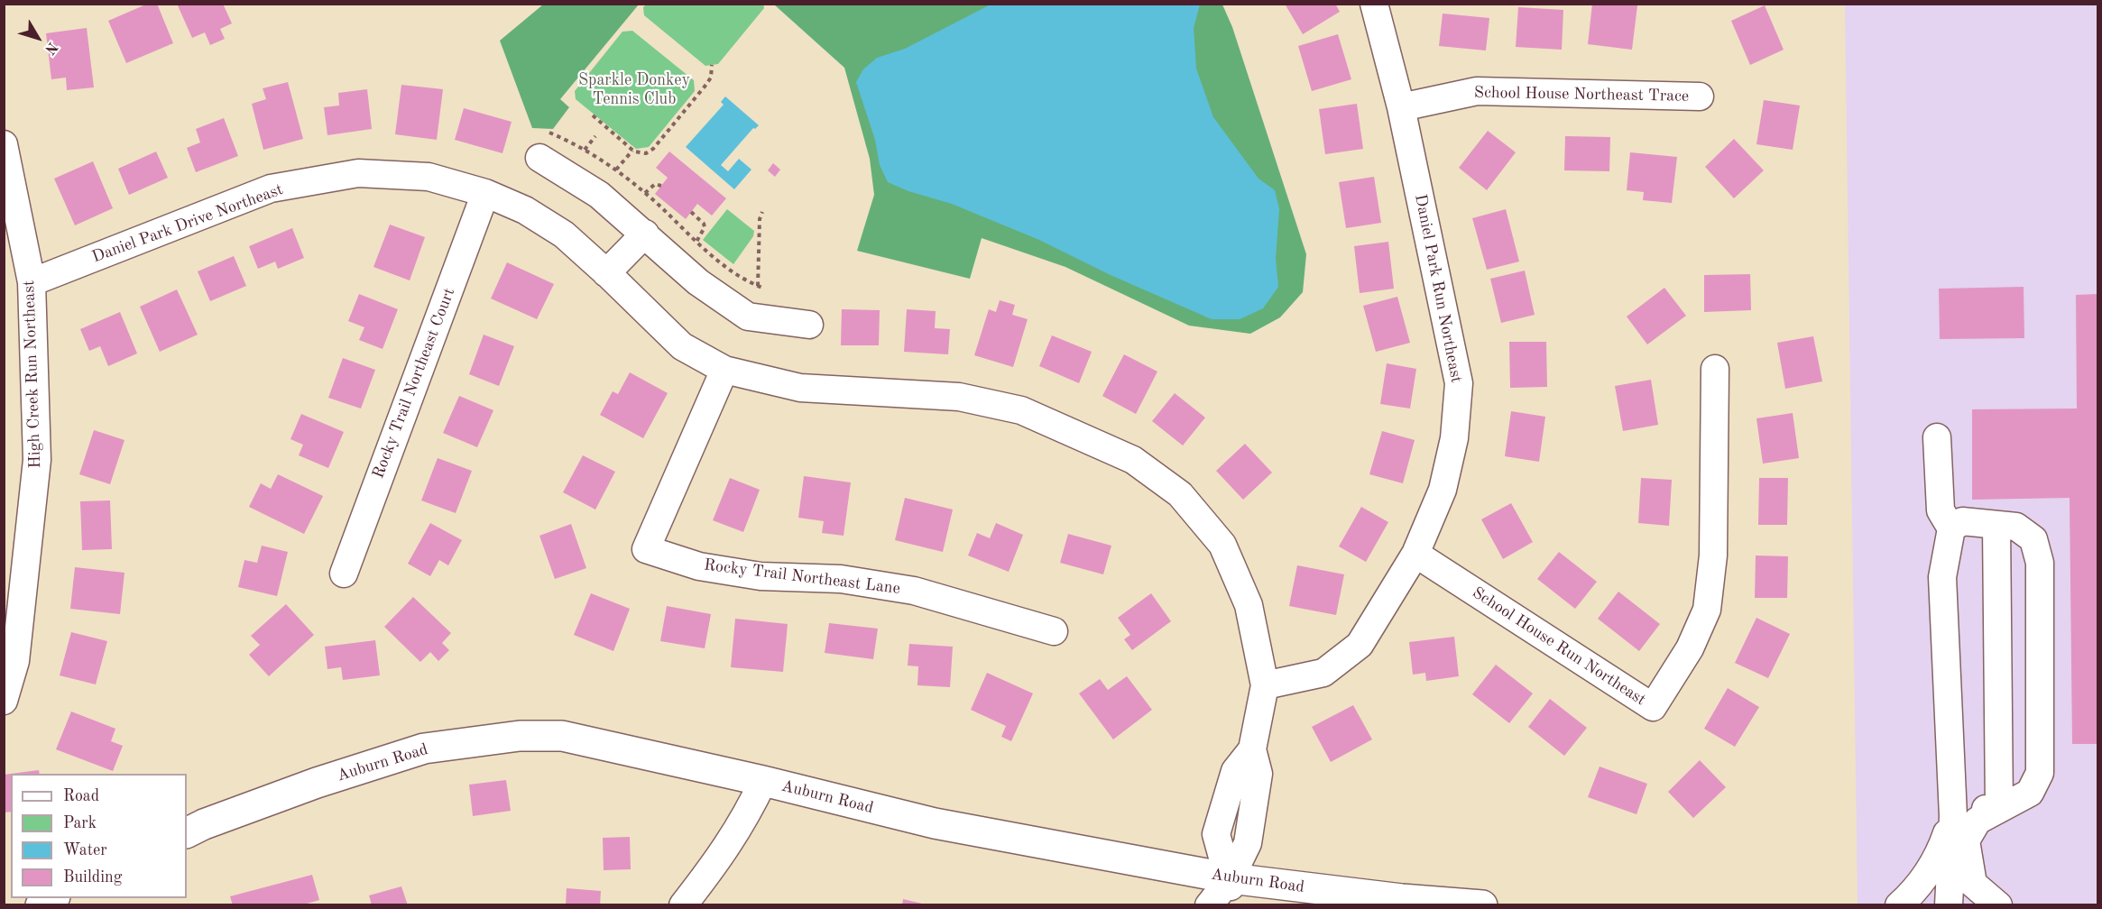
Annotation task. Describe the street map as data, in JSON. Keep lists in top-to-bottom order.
{
  "streets": {
    "main road": ["Auburn Road"],
    "street": [
      "School House Northeast Trace",
      "Daniel Park Drive Northeast",
      "Daniel Park Run Northeast",
      "High Creek Run Northeast",
      "Rocky Trail Northeast Court",
      "Rocky Trail Northeast Lane",
      "School House Run Northeast"
    ]
  },
  "crossings": [
    ["School House Northeast Trace", "Daniel Park Run Northeast"],
    ["Daniel Park Drive Northeast", "Daniel Park Run Northeast"],
    ["Daniel Park Drive Northeast", "High Creek Run Northeast"],
    ["Daniel Park Drive Northeast", "Rocky Trail Northeast Court"],
    ["Daniel Park Drive Northeast", "Rocky Trail Northeast Lane"],
    ["Daniel Park Drive Northeast", "Auburn Road"],
    ["Daniel Park Run Northeast", "School House Run Northeast"]
  ],
  "parks": ["Sparkle Donkey Tennis Club"],
  "legend": [
    "Road",
    "Park",
    "Water",
    "Building"
  ],
  "north": "bottom right"
}
